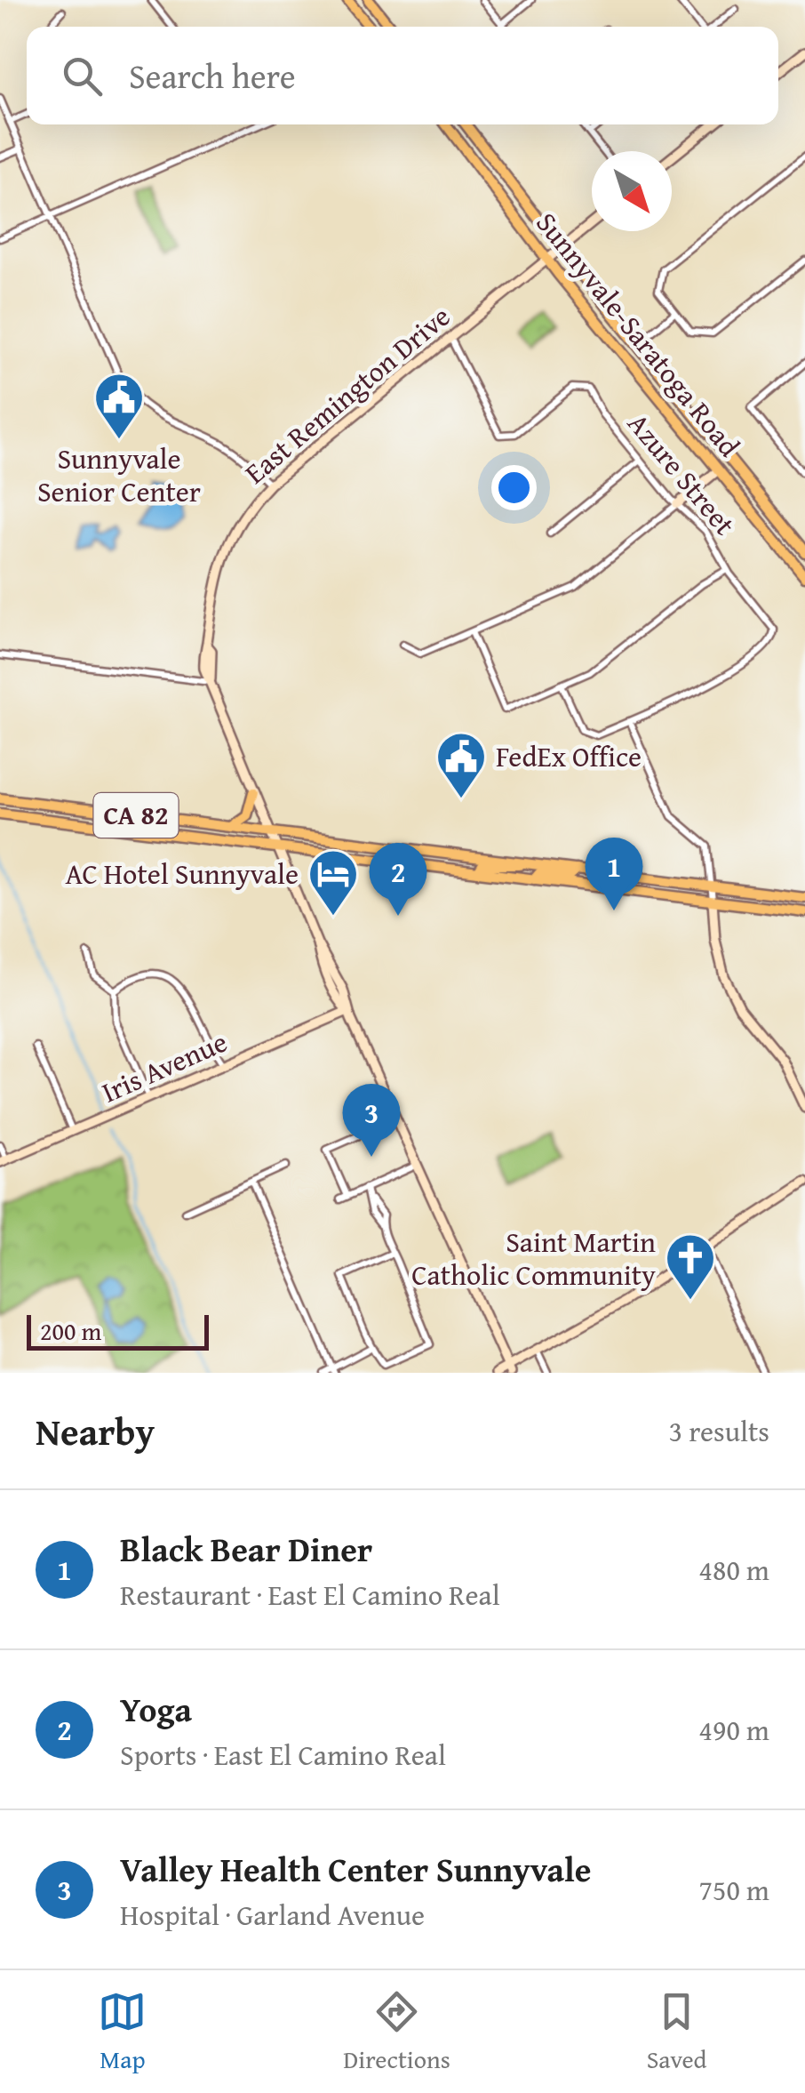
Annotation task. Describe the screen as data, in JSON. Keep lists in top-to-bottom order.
{
  "streets": {
    "main road": [
      "Sunnyvale-Saratoga Road",
      "East Remington Drive",
      "CA 82",
      "Iris Avenue"
    ],
    "street": ["Azure Street"]
  },
  "crossings": [
    ["Sunnyvale-Saratoga Road", "East Remington Drive"],
    ["East Remington Drive", "Azure Street"],
    ["East Remington Drive", "CA 82"],
    ["East Remington Drive", "Iris Avenue"]
  ],
  "places": {
    "public building": ["Sunnyvale Senior Center", "FedEx Office"],
    "hotel": ["AC Hotel Sunnyvale"],
    "church": ["Saint Martin Catholic Community"]
  },
  "scale_bar": "200 m",
  "north": "bottom right",
  "page": {
    "search": "Search here",
    "pins": ["1", "2", "3"],
    "scale": "200 m",
    "heading": ["Nearby", "3 results"],
    "list": [
      {
        "mark": "1",
        "name": "Black Bear Diner",
        "note": "Restaurant · East El Camino Real",
        "value": "480 m"
      },
      {
        "mark": "2",
        "name": "Yoga",
        "note": "Sports · East El Camino Real",
        "value": "490 m"
      },
      {
        "mark": "3",
        "name": "Valley Health Center Sunnyvale",
        "note": "Hospital · Garland Avenue",
        "value": "750 m"
      }
    ],
    "nav": ["Map", "Directions", "Saved"]
  }
}
